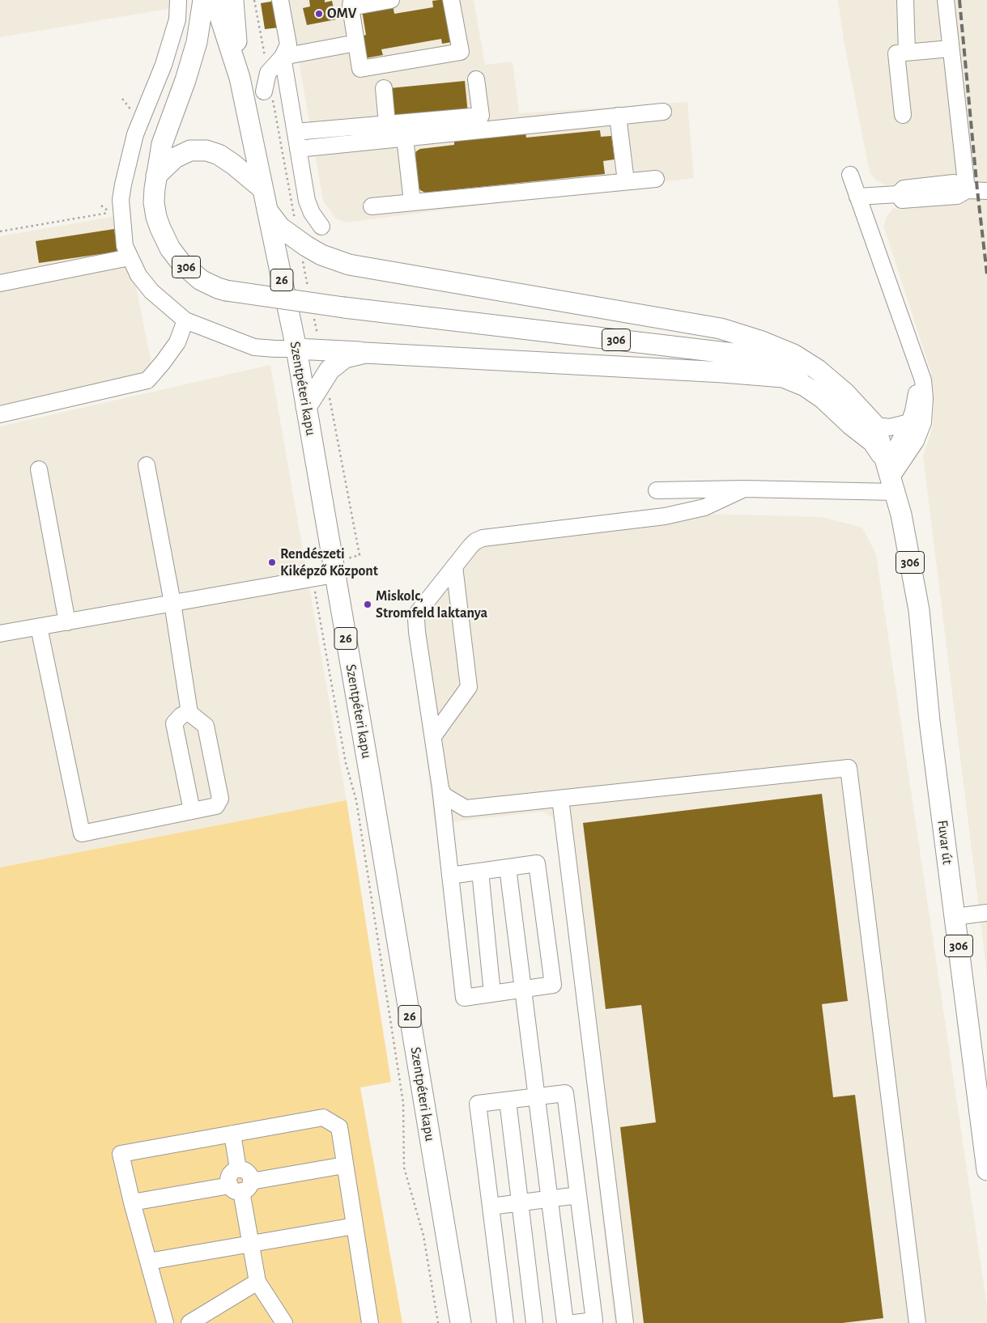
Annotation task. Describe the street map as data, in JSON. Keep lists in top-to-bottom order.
{
  "streets": {
    "main road": [
      "306",
      "26",
      "Szentpéteri kapu",
      "Fuvar út"
    ]
  },
  "crossings": [
    ["306", "Fuvar út"]
  ],
  "places": ["OMV", "Rendészeti Kiképző Központ", "Miskolc, Stromfeld laktanya"]
}
